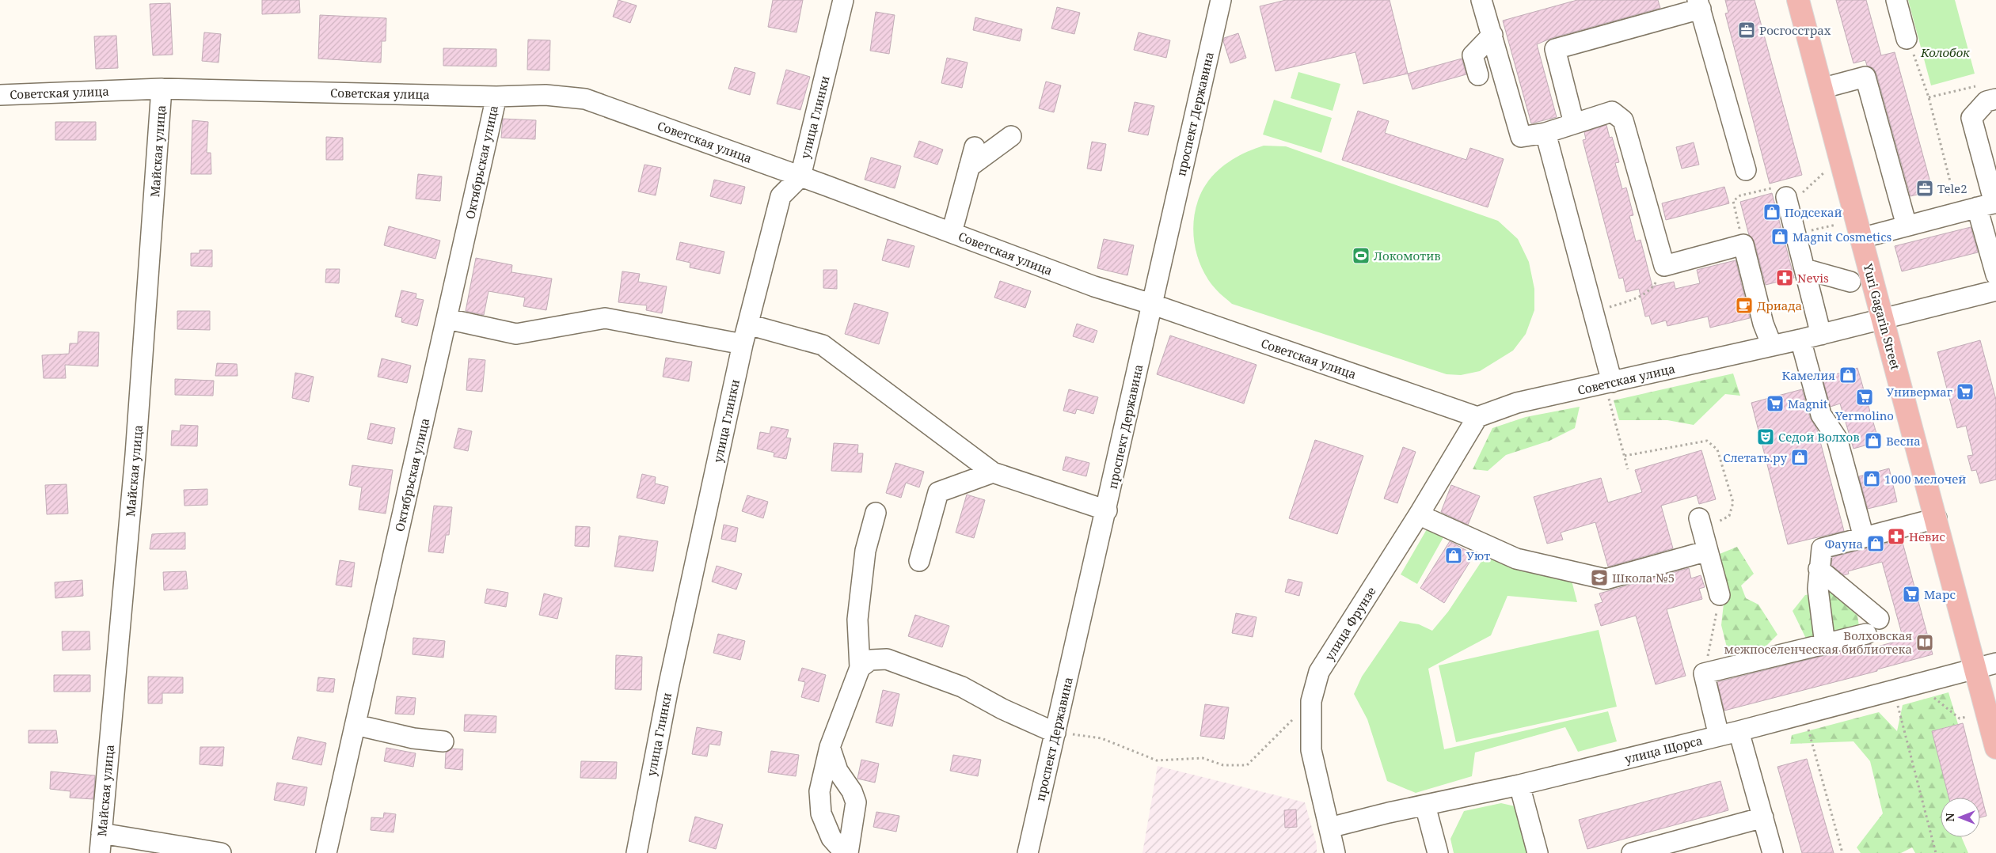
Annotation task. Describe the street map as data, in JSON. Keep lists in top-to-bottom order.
{
  "streets": {
    "main road": ["Yuri Gagarin Street"],
    "street": [
      "Советская улица",
      "проспект Державина",
      "улица Глинки",
      "Майская улица",
      "Октябрьская улица",
      "улица Фрунзе",
      "улица Щорса"
    ]
  },
  "crossings": [
    ["Советская улица", "проспект Державина"],
    ["Советская улица", "улица Глинки"],
    ["Советская улица", "Майская улица"],
    ["Советская улица", "Октябрьская улица"],
    ["Советская улица", "Yuri Gagarin Street"],
    ["Советская улица", "улица Фрунзе"],
    ["Yuri Gagarin Street", "улица Щорса"],
    ["улица Фрунзе", "улица Щорса"]
  ],
  "parks": ["Колобок"],
  "places": {
    "office": ["Росгосстрах", "Tele2"],
    "shop": [
      "Подсекай",
      "Magnit Cosmetics",
      "Камелия",
      "Весна",
      "Слетать.ру",
      "1000 мелочей",
      "Фауна",
      "Уют"
    ],
    "sports": ["Локомотив"],
    "pharmacy": ["Nevis", "Невис"],
    "cafe": ["Дриада"],
    "supermarket": [
      "Универмаг",
      "Yermolino",
      "Magnit",
      "Марс"
    ],
    "theatre": ["Седой Волхов"],
    "school or university": ["Школа №5"],
    "library": ["Волховская межпоселенческая библиотека"]
  },
  "north": "left"
}
